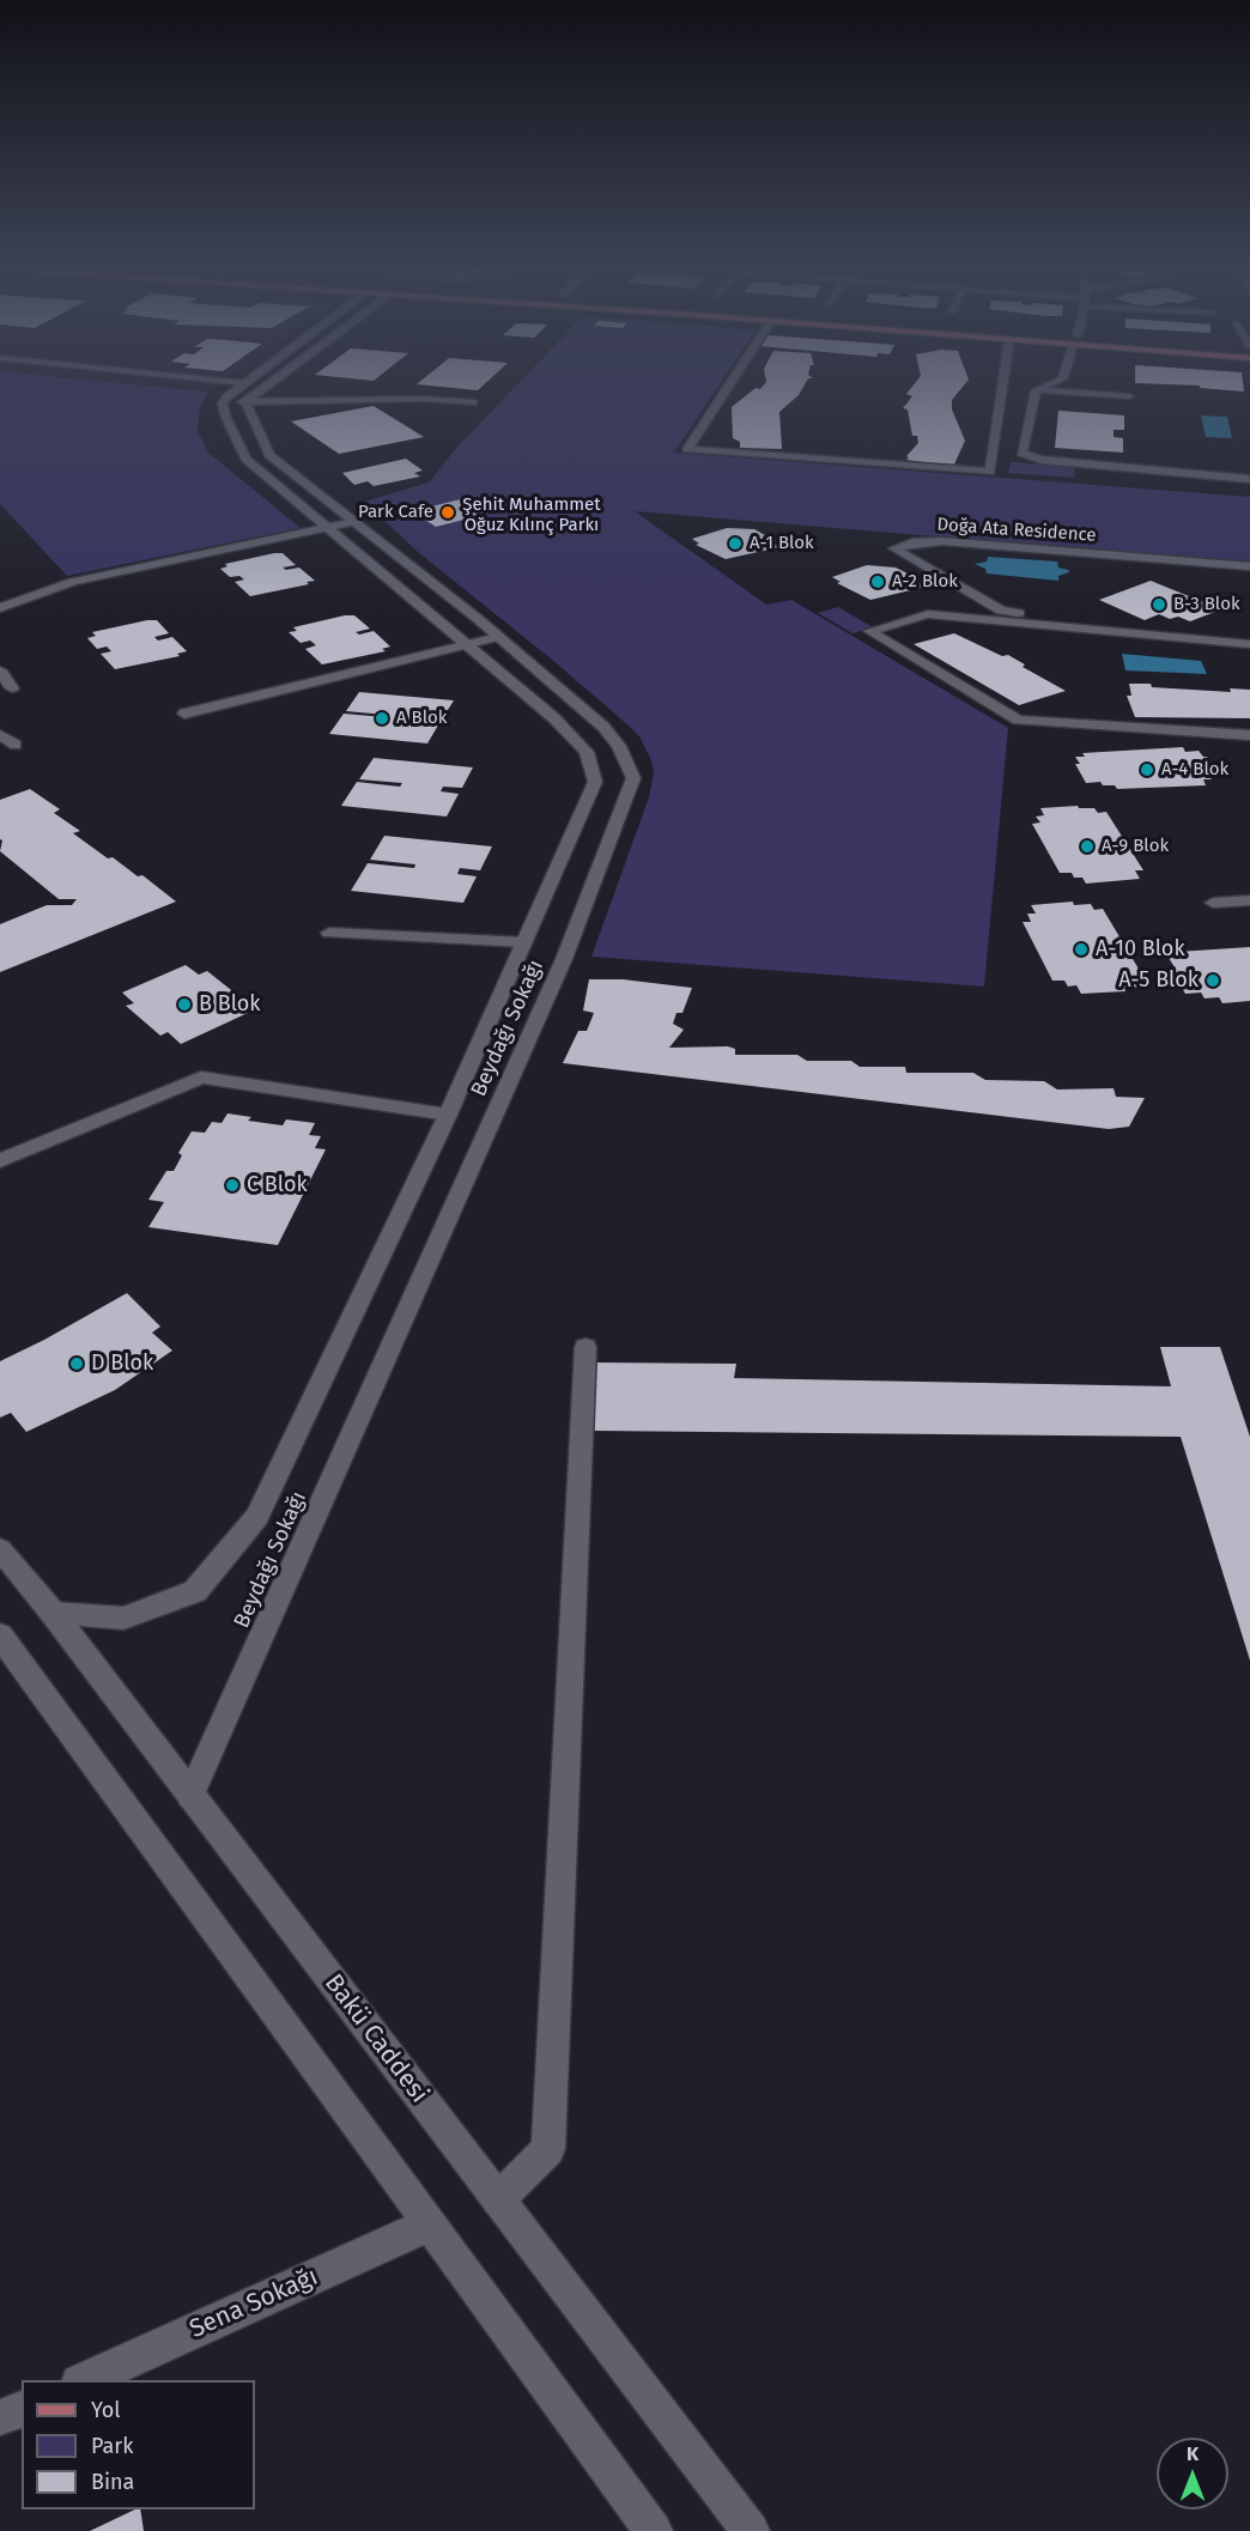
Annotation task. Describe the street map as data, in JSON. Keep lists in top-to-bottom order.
{
  "streets": {
    "street": [
      "Doğa Ata Residence",
      "Beydağı Sokağı",
      "Bakü Caddesi",
      "Sena Sokağı"
    ]
  },
  "crossings": [
    ["Beydağı Sokağı", "Bakü Caddesi"]
  ],
  "parks": ["Şehit Muhammet Oğuz Kılınç Parkı"],
  "places": [
    "Park Cafe",
    "A-1 Blok",
    "A-2 Blok",
    "B-3 Blok",
    "A Blok",
    "A-4 Blok",
    "A-9 Blok",
    "A-10 Blok",
    "A-5 Blok",
    "B Blok",
    "C Blok",
    "D Blok"
  ],
  "legend": ["Yol", "Park", "Bina"],
  "north": "top"
}
